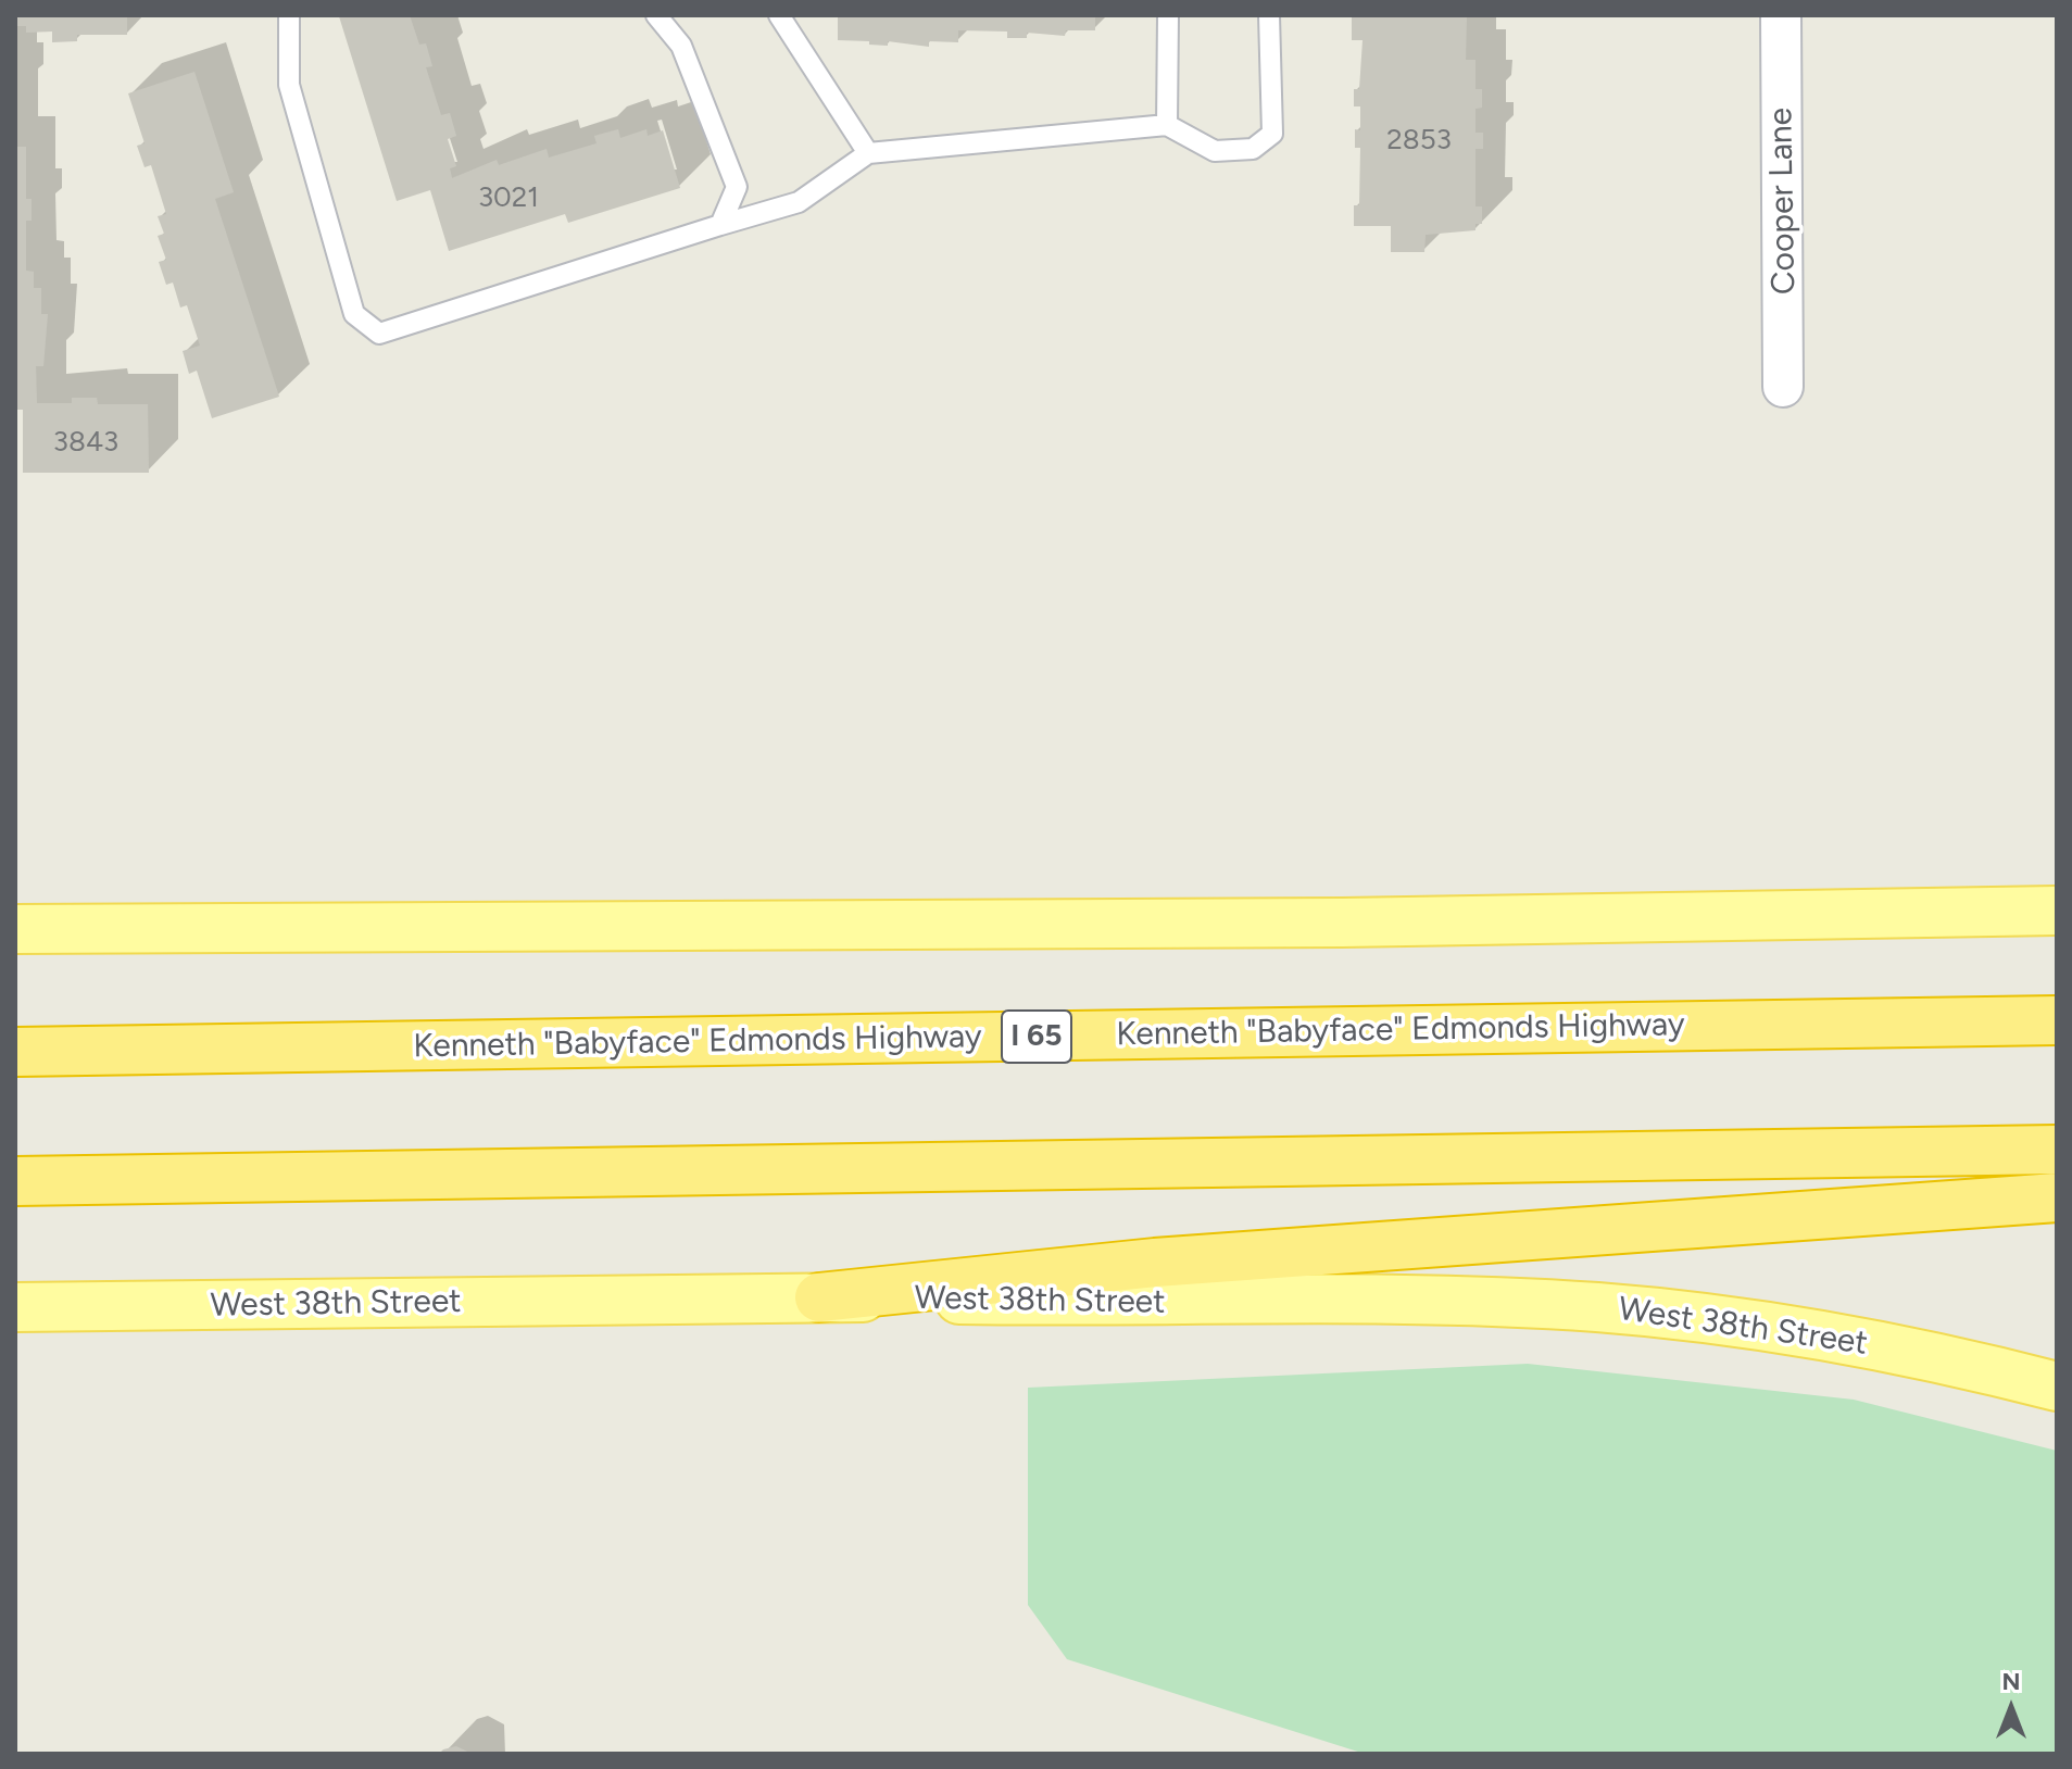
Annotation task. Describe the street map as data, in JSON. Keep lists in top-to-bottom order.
{
  "streets": {
    "highway": ["Kenneth \"Babyface\" Edmonds Highway", "I 65"],
    "main road": ["West 38th Street"],
    "street": ["Cooper Lane"]
  },
  "house_numbers": ["2853", "3021", "3843"],
  "north": "top"
}
